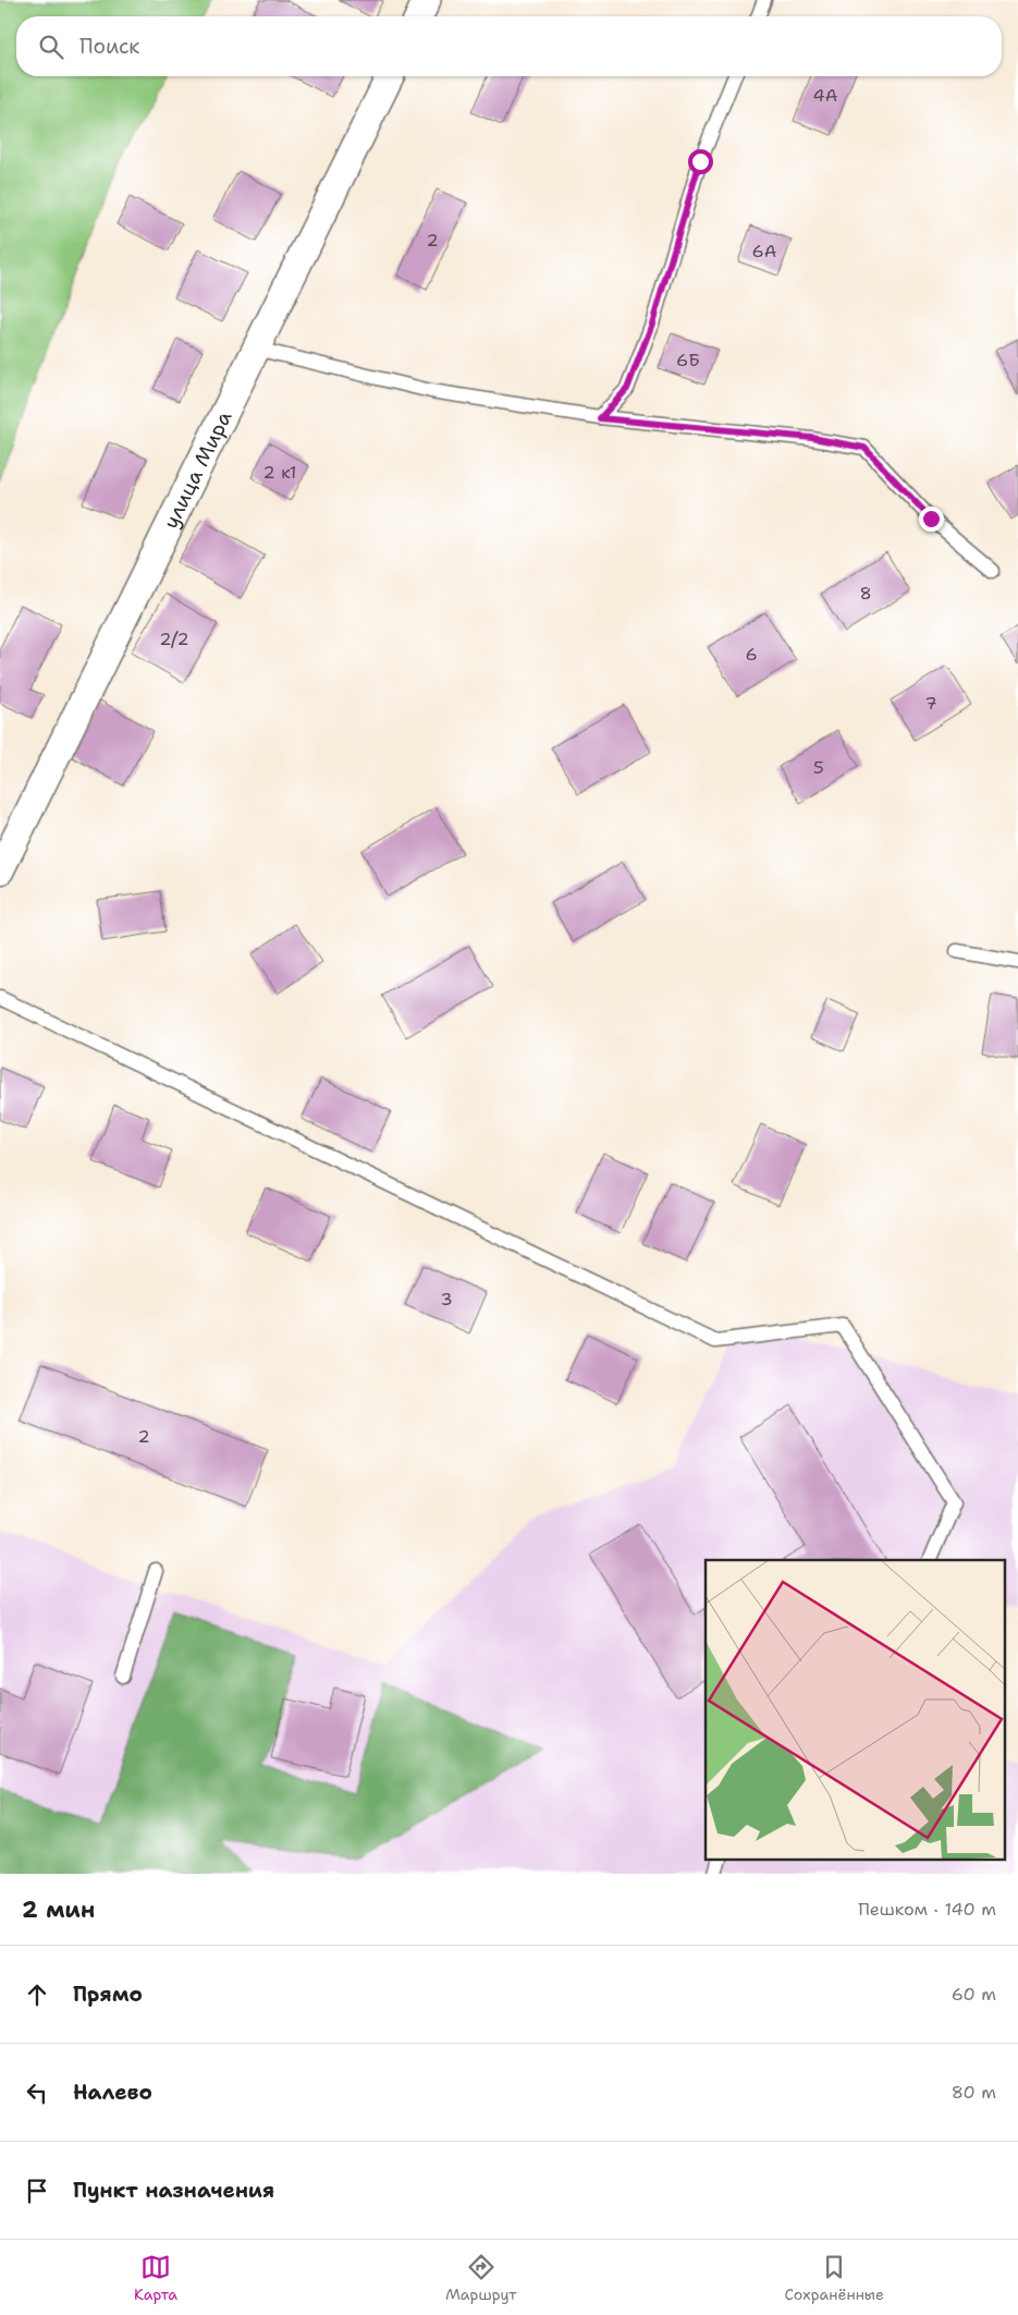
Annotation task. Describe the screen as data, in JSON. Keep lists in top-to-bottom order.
{
  "streets": {
    "street": ["улица Мира"]
  },
  "house_numbers": [
    "4А",
    "2",
    "6А",
    "6Б",
    "2 к1",
    "8",
    "2/2",
    "6",
    "7",
    "5",
    "3",
    "2"
  ],
  "page": {
    "search": "Поиск",
    "heading": ["2 мин", "Пешком · 140 m"],
    "list": [
      ["Прямо", "60 m"],
      ["Налево", "80 m"],
      "Пункт назначения"
    ],
    "nav": ["Карта", "Маршрут", "Сохранённые"]
  }
}
